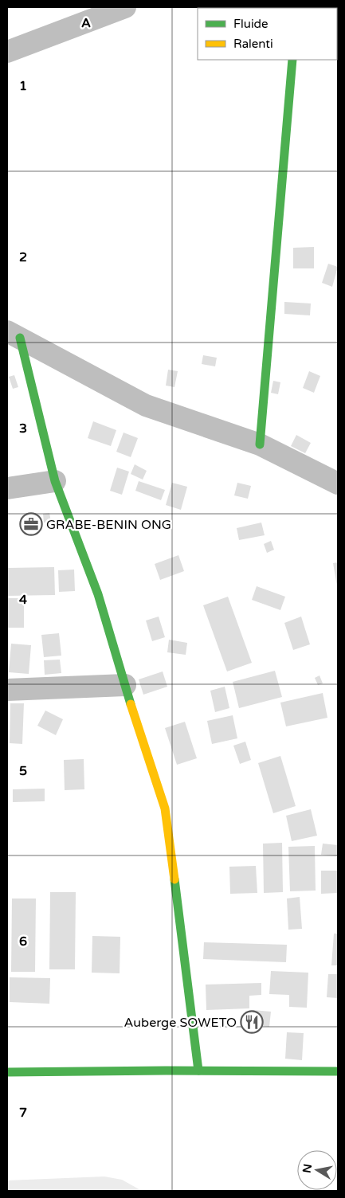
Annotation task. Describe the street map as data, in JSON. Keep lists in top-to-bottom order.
{
  "places": {
    "office": ["GRABE-BENIN ONG"],
    "restaurant": ["Auberge SOWETO"]
  },
  "legend": ["Fluide", "Ralenti"],
  "north": "left",
  "grid": {
    "columns": ["A"],
    "rows": [
      "1",
      "2",
      "3",
      "4",
      "5",
      "6",
      "7"
    ]
  }
}
